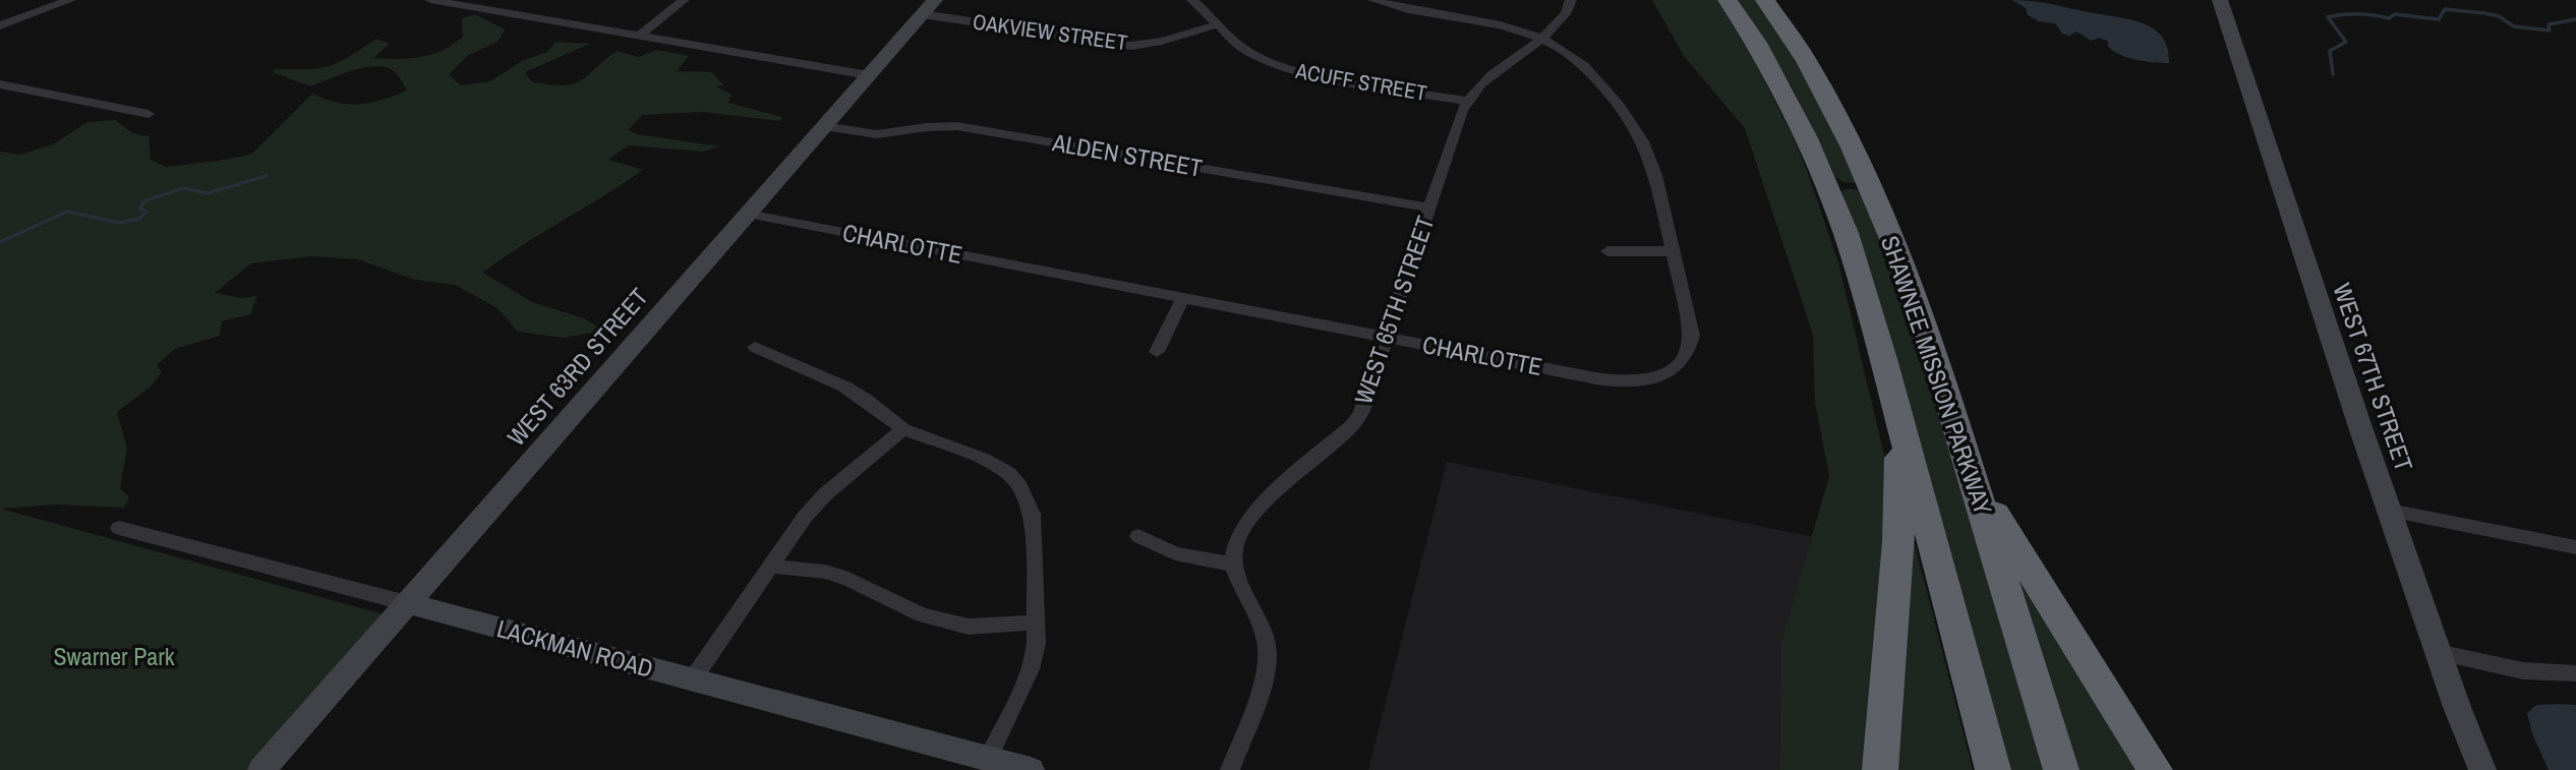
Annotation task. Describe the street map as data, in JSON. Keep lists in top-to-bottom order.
{
  "streets": {
    "highway": ["SHAWNEE MISSION PARKWAY"],
    "street": [
      "OAKVIEW STREET",
      "ACUFF STREET",
      "ALDEN STREET",
      "CHARLOTTE",
      "WEST 65TH STREET",
      "WEST 63RD STREET",
      "WEST 67TH STREET",
      "LACKMAN ROAD"
    ]
  },
  "crossings": [
    ["OAKVIEW STREET", "ACUFF STREET"],
    ["OAKVIEW STREET", "WEST 63RD STREET"],
    ["ACUFF STREET", "WEST 65TH STREET"],
    ["ALDEN STREET", "WEST 65TH STREET"],
    ["ALDEN STREET", "WEST 63RD STREET"],
    ["CHARLOTTE", "WEST 65TH STREET"],
    ["CHARLOTTE", "WEST 63RD STREET"],
    ["WEST 63RD STREET", "LACKMAN ROAD"]
  ],
  "parks": ["Swarner Park"]
}
